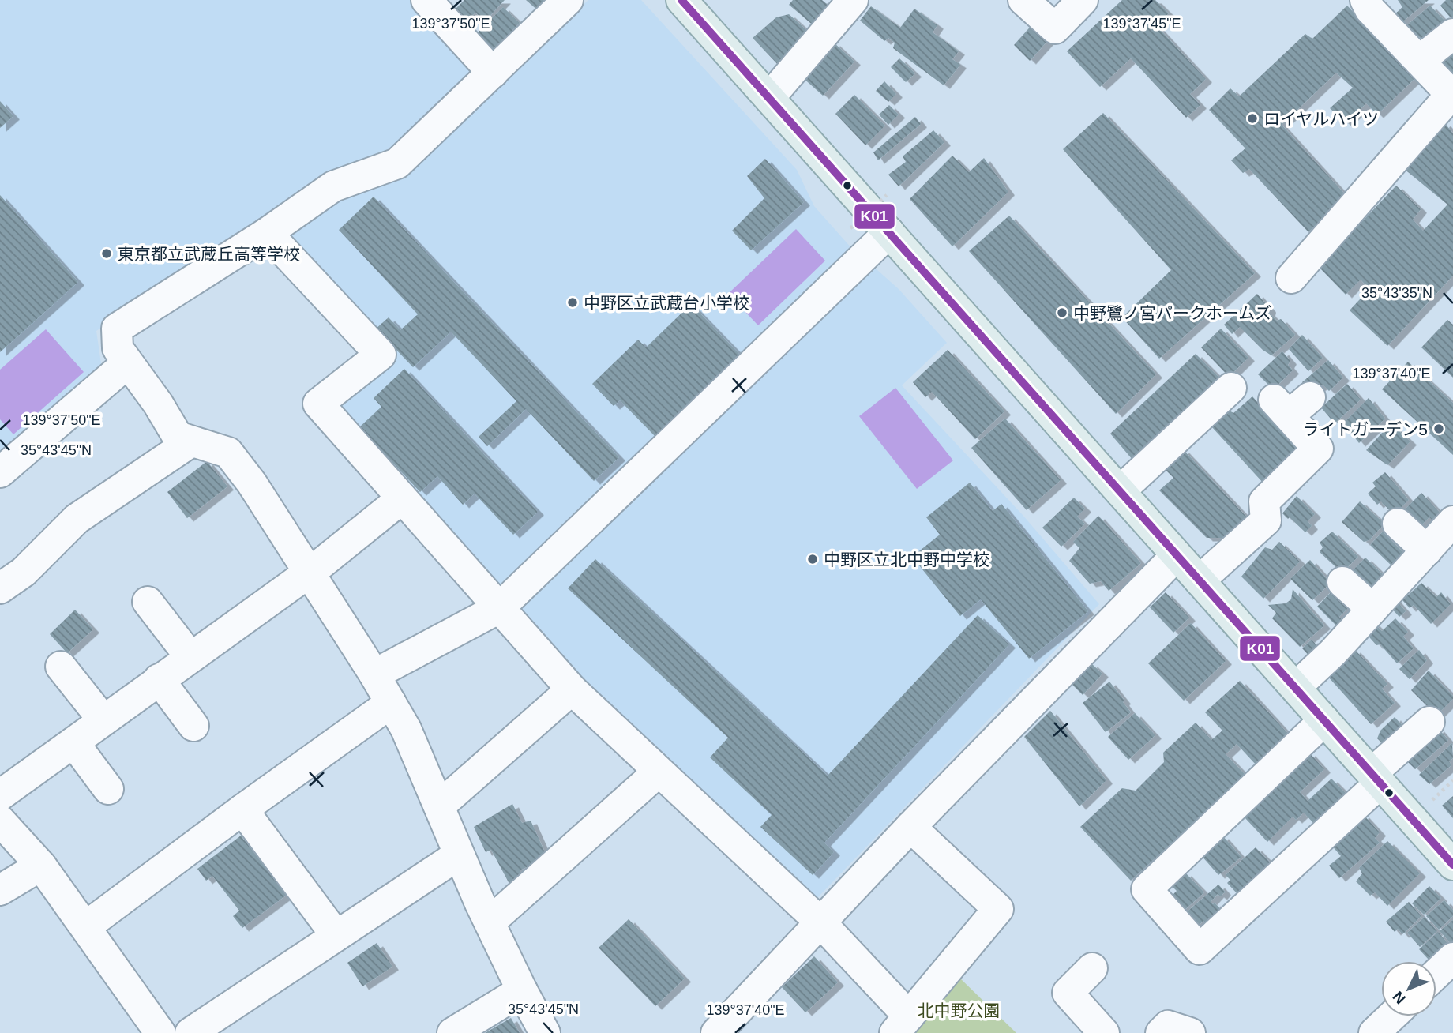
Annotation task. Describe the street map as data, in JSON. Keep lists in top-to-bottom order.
{
  "parks": ["北中野公園"],
  "places": [
    "ロイヤルハイツ",
    "東京都立武蔵丘高等学校",
    "中野区立武蔵台小学校",
    "中野鷺ノ宮パークホームズ",
    "ライトガーデン5",
    "中野区立北中野中学校"
  ],
  "lines": ["transit line K01"],
  "north": "bottom left",
  "coordinates": [
    "139°37'50\"E",
    "139°37'45\"E",
    "35°43'35\"N",
    "139°37'40\"E",
    "35°43'45\"N"
  ]
}
